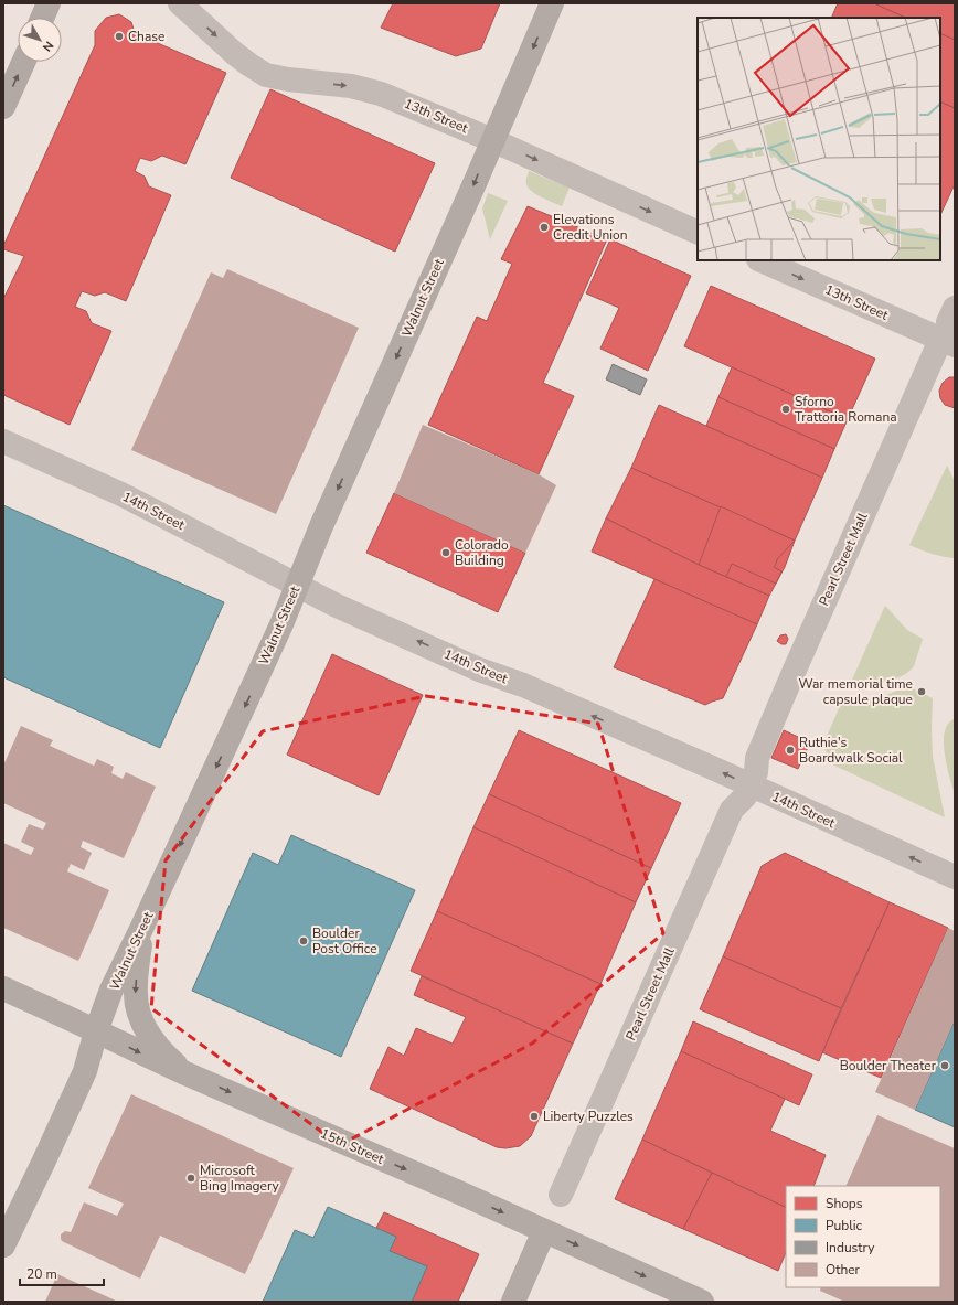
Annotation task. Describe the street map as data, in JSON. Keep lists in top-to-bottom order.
{
  "streets": {
    "street": [
      "13th Street",
      "Walnut Street",
      "14th Street",
      "Pearl Street Mall",
      "15th Street"
    ]
  },
  "crossings": [
    ["13th Street", "Walnut Street"],
    ["13th Street", "Pearl Street Mall"],
    ["Walnut Street", "14th Street"],
    ["Walnut Street", "15th Street"]
  ],
  "one_way": [
    "13th Street",
    "Walnut Street",
    "14th Street",
    "15th Street"
  ],
  "places": [
    "Chase",
    "Elevations Credit Union",
    "Sforno Trattoria Romana",
    "Colorado Building",
    "War memorial time capsule plaque",
    "Ruthie's Boardwalk Social",
    "Boulder Post Office",
    "Boulder Theater",
    "Liberty Puzzles",
    "Microsoft Bing Imagery"
  ],
  "legend": [
    "Shops",
    "Public",
    "Industry",
    "Other"
  ],
  "scale_bar": "20 m",
  "north": "bottom right"
}
